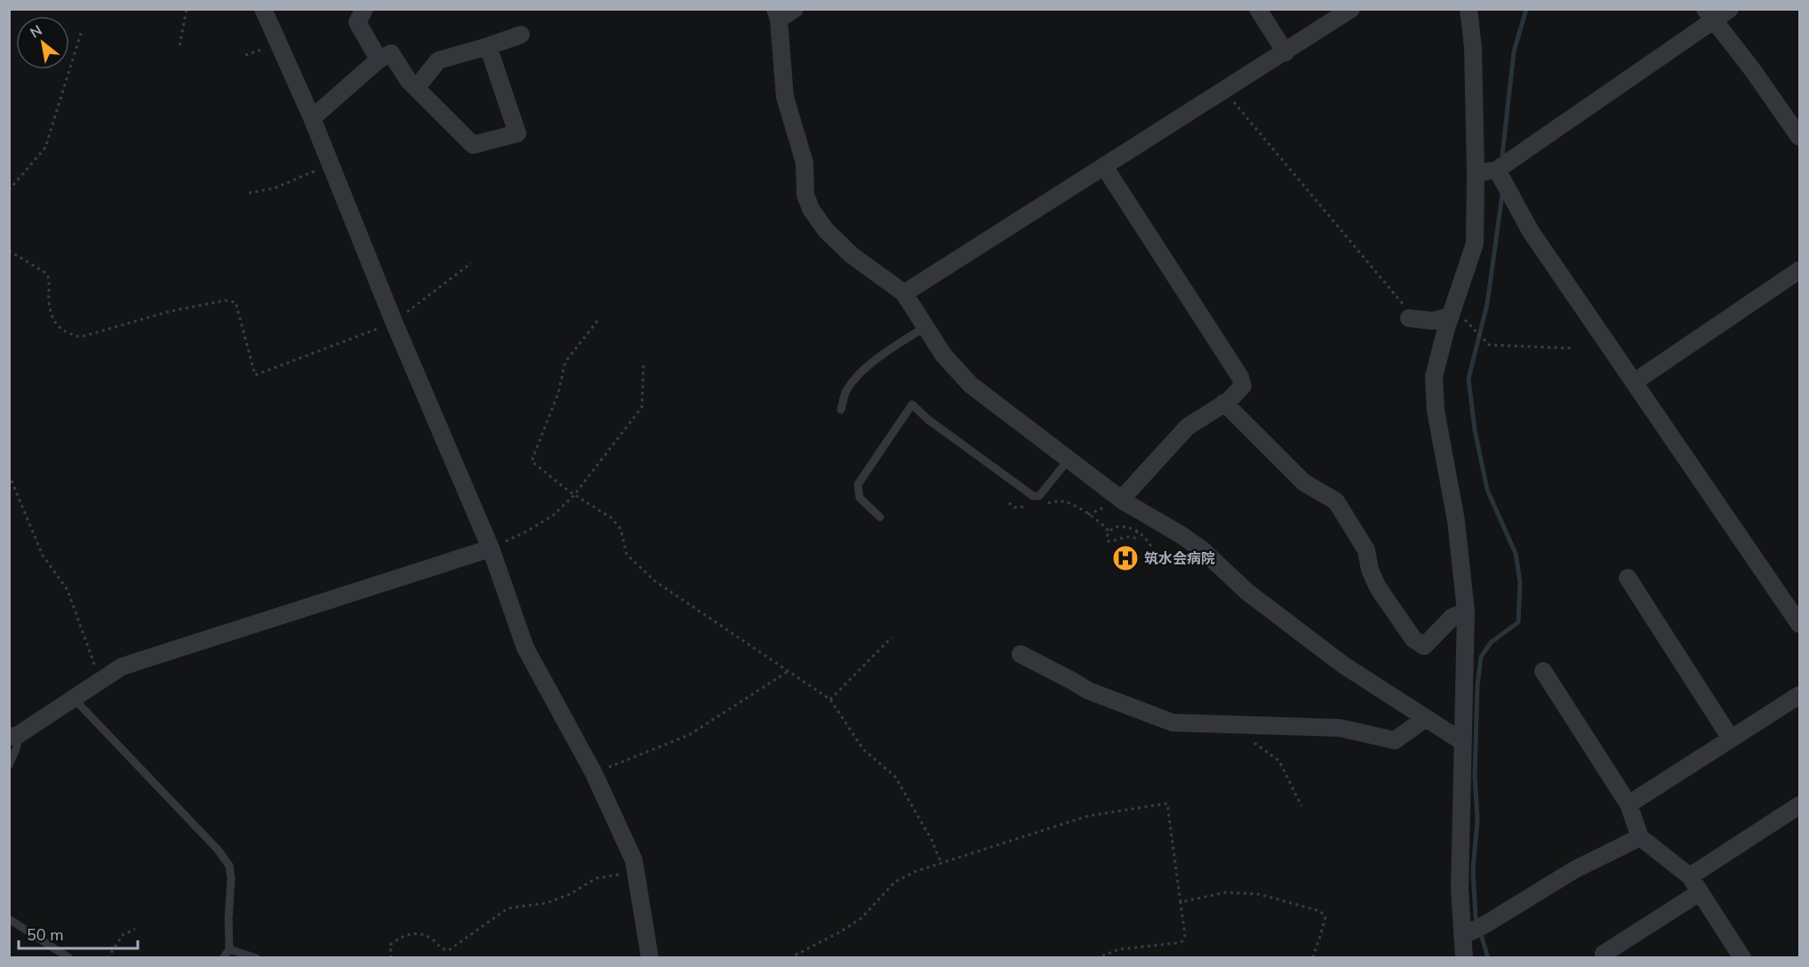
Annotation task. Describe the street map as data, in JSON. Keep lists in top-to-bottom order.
{
  "places": {
    "hospital": ["筑水会病院"]
  },
  "scale_bar": "50 m",
  "north": "top left"
}
